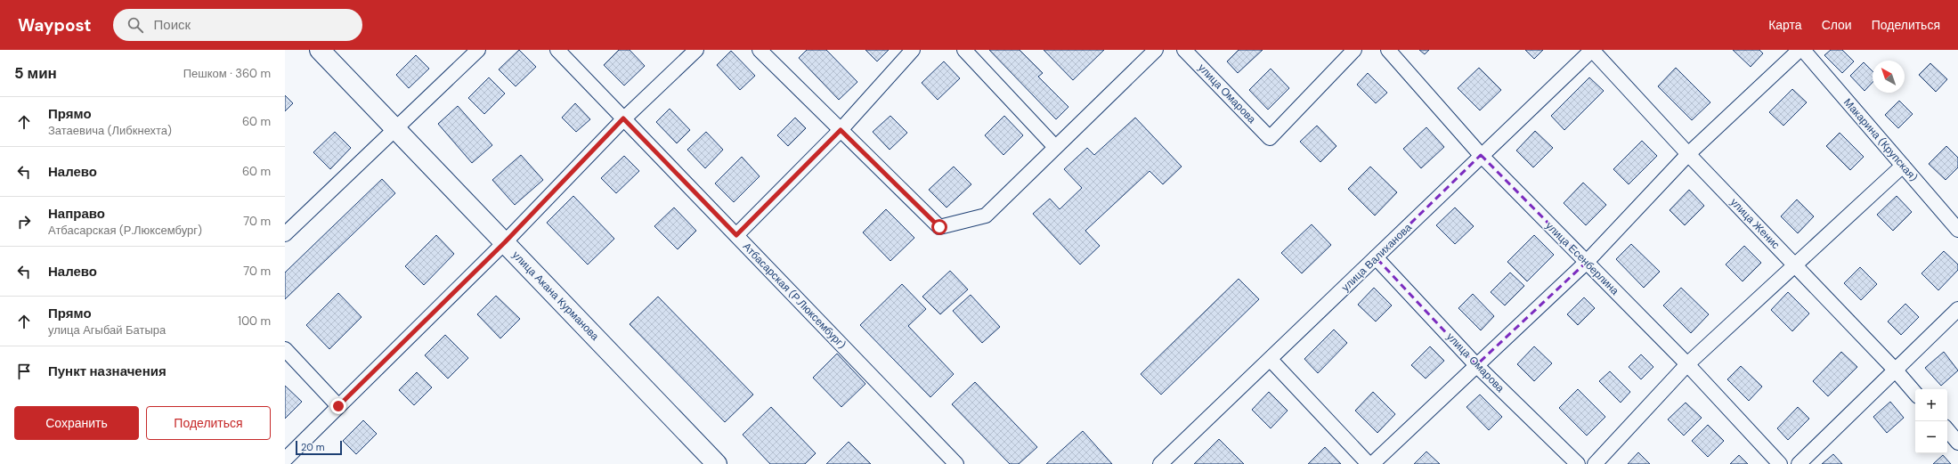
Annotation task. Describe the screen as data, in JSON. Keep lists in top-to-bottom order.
{
  "streets": {
    "main road": ["улица Акана Курманова"],
    "street": [
      "улица Омарова",
      "Макарина (Крупская)",
      "улица Женис",
      "улица Валиханова",
      "улица Есенберлина",
      "Атбасарская (Р.Люксембург)"
    ]
  },
  "crossings": [
    ["улица Омарова", "улица Валиханова"],
    ["улица Женис", "улица Валиханова"],
    ["улица Валиханова", "улица Есенберлина"]
  ],
  "scale_bar": "20 m",
  "north": "top left",
  "page": {
    "header": "Waypost",
    "search": "Поиск",
    "nav": ["Карта", "Слои", "Поделиться"],
    "heading": ["5 мин", "Пешком · 360 m"],
    "list": [
      ["Прямо", "Затаевича (Либкнехта)", "60 m"],
      ["Налево", "60 m"],
      ["Направо", "Атбасарская (Р.Люксембург)", "70 m"],
      ["Налево", "70 m"],
      ["Прямо", "улица Агыбай Батыра", "100 m"],
      "Пункт назначения"
    ],
    "map_buttons": ["+", "−"],
    "buttons": ["Сохранить", "Поделиться"],
    "scale": "20 m"
  }
}
